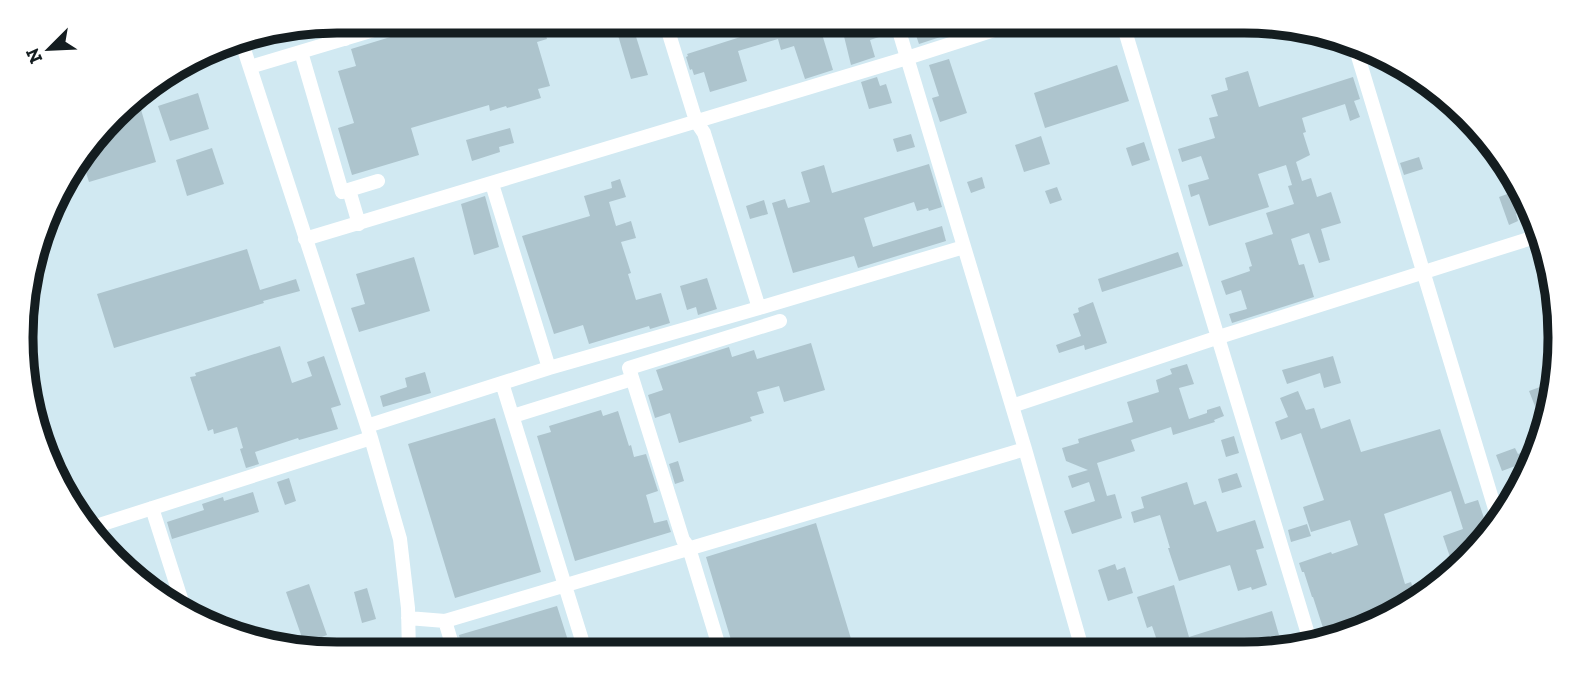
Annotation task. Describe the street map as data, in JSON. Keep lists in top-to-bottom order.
{
  "north": "bottom left"
}
